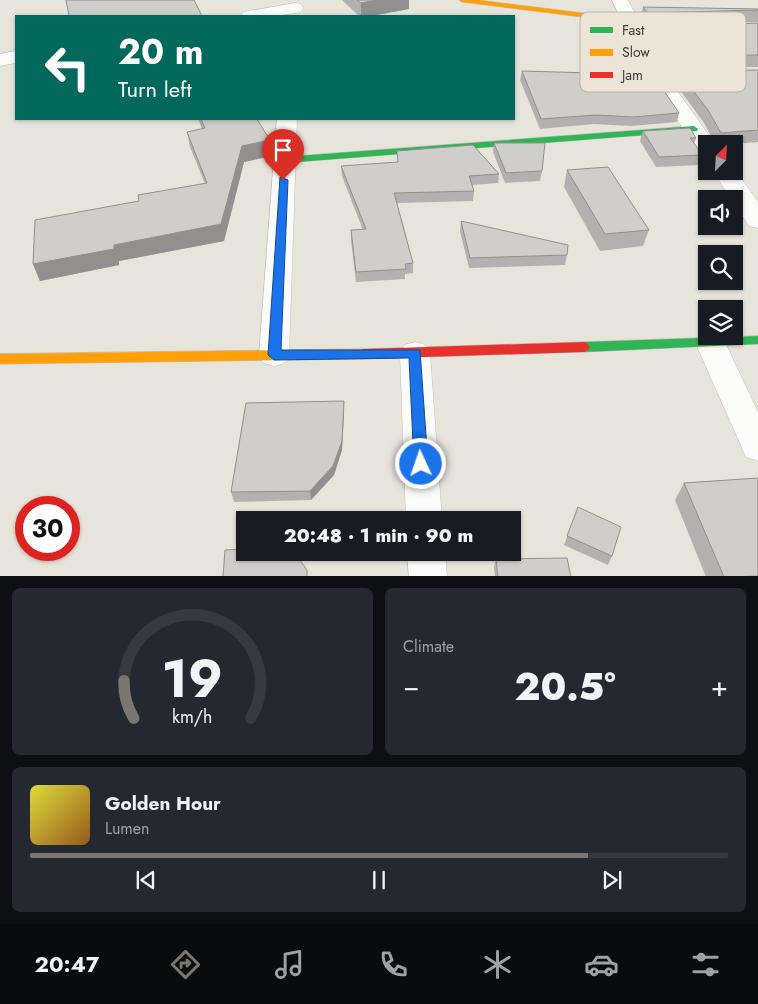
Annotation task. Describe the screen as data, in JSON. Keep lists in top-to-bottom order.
{
  "legend": ["Fast", "Slow", "Jam"],
  "north": "top right",
  "page": {
    "turn": ["20 m", "Turn left"],
    "limit": "30",
    "trip": "20:48 · 1 min · 90 m",
    "tile": "Climate",
    "heat": ["−", "20.5°", "+"],
    "song": ["Golden Hour", "Lumen"],
    "tabs": "20:47",
    "gauge": ["19", "km/h"]
  }
}
